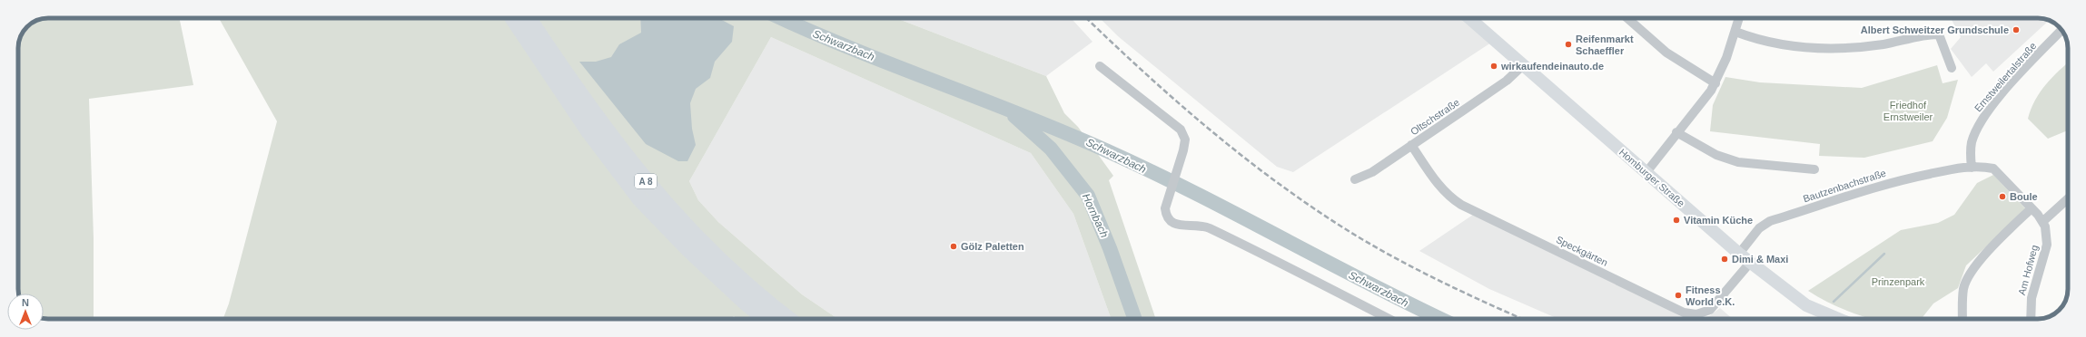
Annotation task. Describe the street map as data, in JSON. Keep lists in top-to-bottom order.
{
  "streets": {
    "highway": ["A 8"],
    "main road": ["Homburger Straße"],
    "street": [
      "Ernstweilertalstraße",
      "Oltschstraße",
      "Bautzenbachstraße",
      "Speckgärten",
      "Am Hofweg"
    ]
  },
  "crossings": [
    ["Ernstweilertalstraße", "Bautzenbachstraße"],
    ["Oltschstraße", "Homburger Straße"],
    ["Oltschstraße", "Speckgärten"],
    ["Homburger Straße", "Bautzenbachstraße"],
    ["Homburger Straße", "Speckgärten"]
  ],
  "water": ["Schwarzbach", "Hornbach"],
  "parks": ["Friedhof Ernstweiler", "Prinzenpark"],
  "places": [
    "Albert Schweitzer Grundschule",
    "Reifenmarkt Schaeffler",
    "wirkaufendeinauto.de",
    "Boule",
    "Vitamin Küche",
    "Gölz Paletten",
    "Dimi & Maxi",
    "Fitness World e.K."
  ],
  "north": "top"
}
